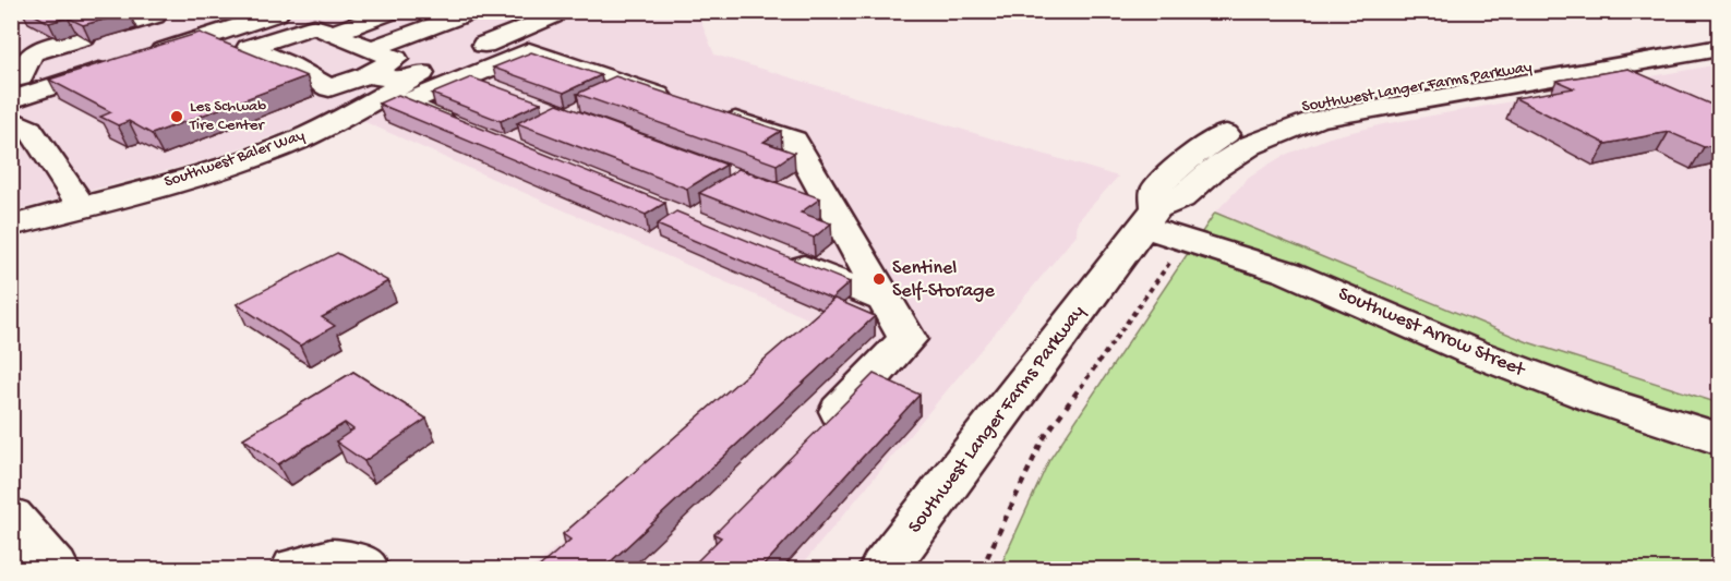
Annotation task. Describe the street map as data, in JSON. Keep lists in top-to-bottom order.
{
  "streets": {
    "main road": ["Southwest Langer Farms Parkway", "Southwest Baler Way", "Southwest Arrow Street"]
  },
  "crossings": [
    ["Southwest Langer Farms Parkway", "Southwest Arrow Street"]
  ],
  "places": ["Les Schwab Tire Center", "Sentinel Self-Storage"]
}
